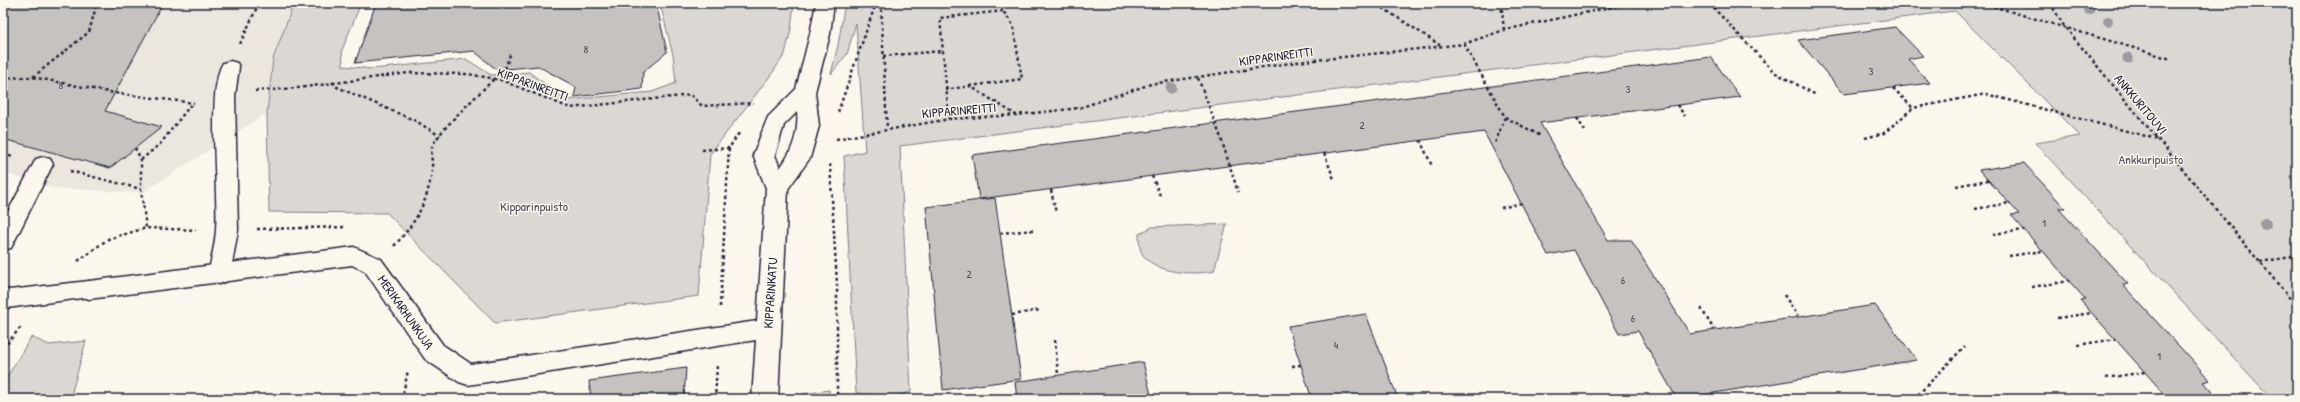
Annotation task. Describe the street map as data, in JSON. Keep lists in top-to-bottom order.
{
  "streets": {
    "street": ["KIPPARINKATU", "MERIKARHUNKUJA"],
    "path": ["KIPPARINREITTI", "ANKKURITOUVI"]
  },
  "crossings": [
    ["KIPPARINKATU", "MERIKARHUNKUJA"]
  ],
  "parks": ["Ankkuripuisto", "Kipparinpuisto"],
  "house_numbers": [
    "8",
    "3",
    "8",
    "3",
    "2",
    "1",
    "2",
    "6",
    "6",
    "4",
    "1"
  ]
}
